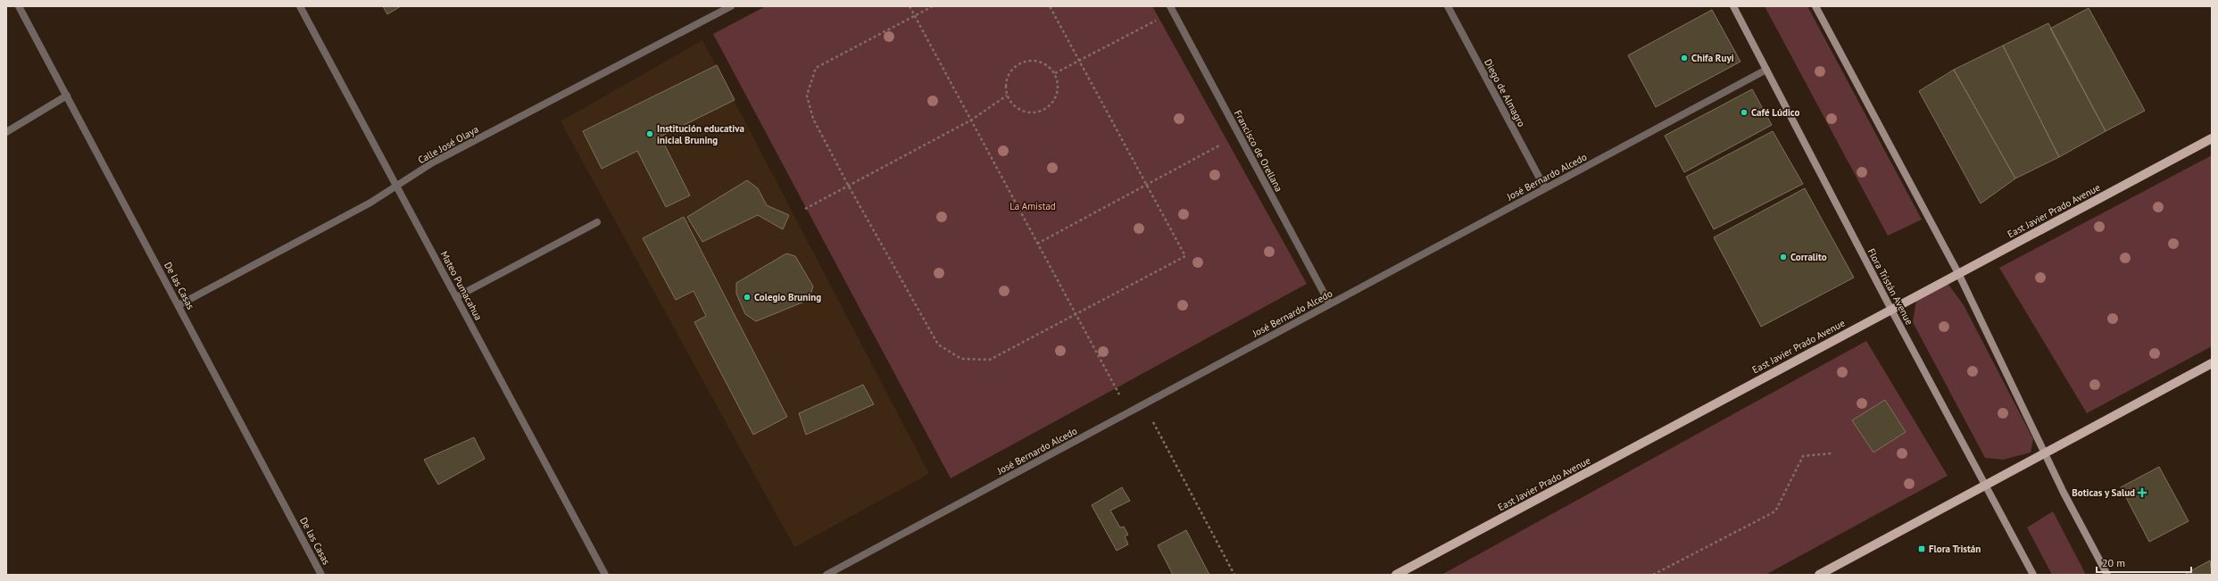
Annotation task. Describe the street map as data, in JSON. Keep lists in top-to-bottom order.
{
  "streets": {
    "main road": ["East Javier Prado Avenue"],
    "street": [
      "Diego de Almagro",
      "Calle José Olaya",
      "Francisco de Orellana",
      "José Bernardo Alcedo",
      "De las Casas",
      "Mateo Pumacahua",
      "Flora Tristán Avenue"
    ]
  },
  "crossings": [
    ["Diego de Almagro", "José Bernardo Alcedo"],
    ["Calle José Olaya", "De las Casas"],
    ["Calle José Olaya", "Mateo Pumacahua"],
    ["Francisco de Orellana", "José Bernardo Alcedo"],
    ["José Bernardo Alcedo", "Flora Tristán Avenue"],
    ["East Javier Prado Avenue", "Flora Tristán Avenue"]
  ],
  "parks": ["La Amistad"],
  "places": {
    "other": [
      "Chifa Ruyi",
      "Café Lúdico",
      "Institución educativa inicial Bruning",
      "Corralito",
      "Colegio Bruning"
    ],
    "health": ["Boticas y Salud"],
    "transit": ["Flora Tristán"]
  },
  "scale_bar": "20 m"
}
